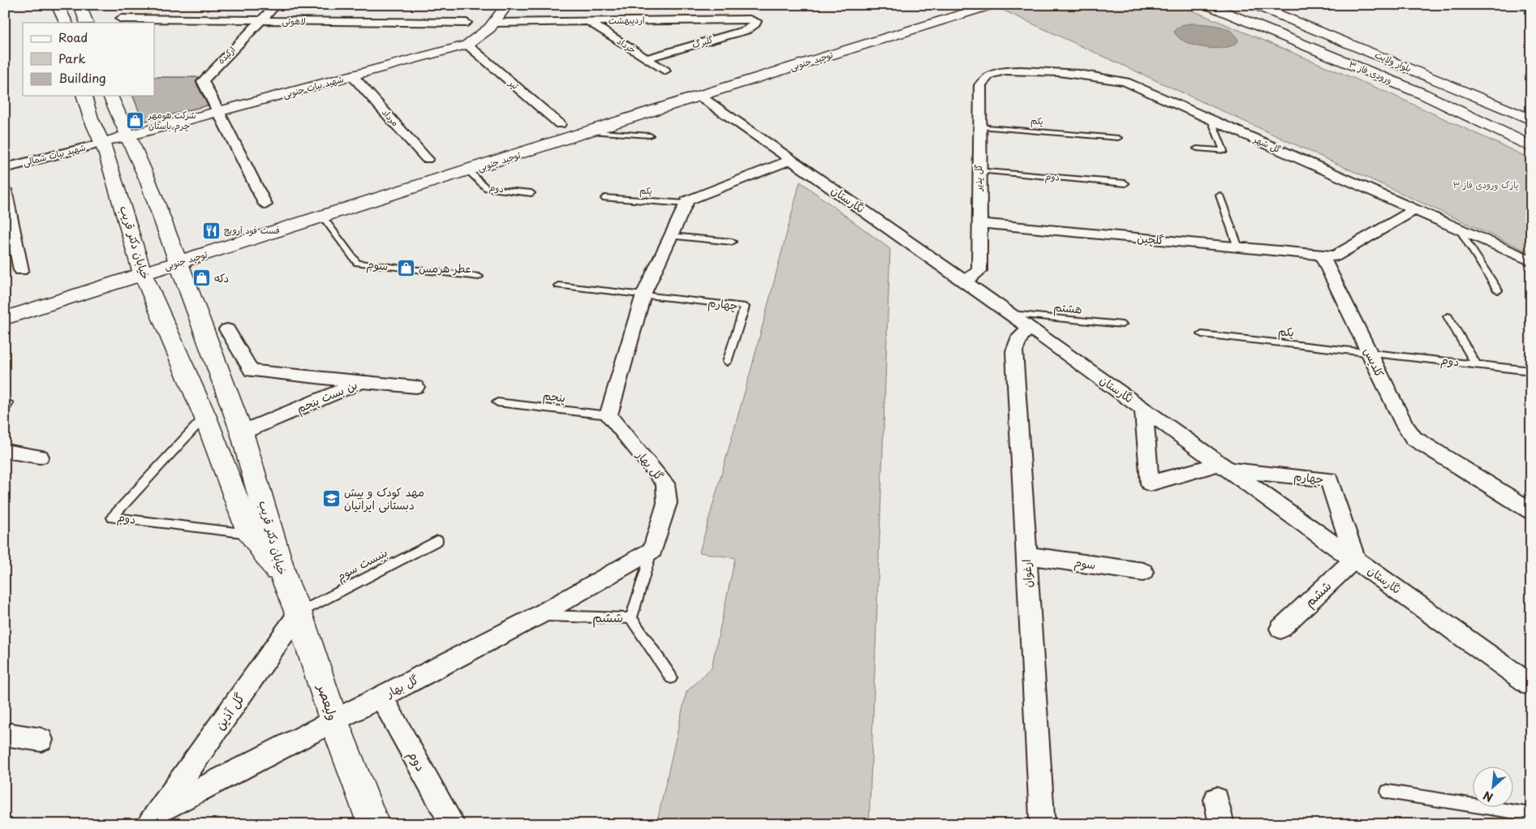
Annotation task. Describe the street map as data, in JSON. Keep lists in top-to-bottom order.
{
  "streets": {
    "main road": [
      "توحید جنوبی",
      "بلوار ولایت",
      "ورودی فاز ۳",
      "شهید بیات جنوبی",
      "خیابان دکتر قریب",
      "ولیعصر"
    ],
    "street": [
      "اردیبهشت",
      "لاهوتی",
      "گلبرگ",
      "خرداد",
      "ارکیده",
      "تیر",
      "مرداد",
      "گل شهر",
      "شهید بیات شمالی",
      "دوم",
      "گل پذیر",
      "نگارستان",
      "گلچین",
      "سوم",
      "چهارم",
      "کلدیس",
      "بن بست پنجم",
      "گل بهار",
      "ارغوان",
      "ششم",
      "گل آذین"
    ],
    "lane": [
      "یکم",
      "هشتم",
      "پنجم",
      "بنبست سوم"
    ]
  },
  "crossings": [
    ["اردیبهشت", "گلبرگ"],
    ["اردیبهشت", "خرداد"],
    ["اردیبهشت", "شهید بیات جنوبی"],
    ["لاهوتی", "ارکیده"],
    ["گلبرگ", "خرداد"],
    ["ارکیده", "شهید بیات جنوبی"],
    ["توحید جنوبی", "دوم"],
    ["توحید جنوبی", "نگارستان"],
    ["توحید جنوبی", "خیابان دکتر قریب"],
    ["توحید جنوبی", "سوم"],
    ["تیر", "شهید بیات جنوبی"],
    ["شهید بیات جنوبی", "مرداد"],
    ["شهید بیات جنوبی", "شهید بیات شمالی"],
    ["شهید بیات جنوبی", "خیابان دکتر قریب"],
    ["یکم", "دوم"],
    ["یکم", "گل پذیر"],
    ["یکم", "کلدیس"],
    ["گل شهر", "گل پذیر"],
    ["شهید بیات شمالی", "خیابان دکتر قریب"],
    ["دوم", "گل پذیر"],
    ["دوم", "خیابان دکتر قریب"],
    ["دوم", "کلدیس"],
    ["دوم", "گل بهار"],
    ["گل پذیر", "نگارستان"],
    ["گل پذیر", "گلچین"],
    ["نگارستان", "چهارم"],
    ["نگارستان", "هشتم"],
    ["نگارستان", "ارغوان"],
    ["نگارستان", "ششم"],
    ["گلچین", "کلدیس"],
    ["خیابان دکتر قریب", "بن بست پنجم"],
    ["خیابان دکتر قریب", "ولیعصر"],
    ["سوم", "ارغوان"],
    ["چهارم", "ششم"],
    ["پنجم", "گل بهار"],
    ["گل بهار", "ششم"],
    ["گل بهار", "ولیعصر"],
    ["گل بهار", "گل آذین"],
    ["بنبست سوم", "ولیعصر"],
    ["بنبست سوم", "گل آذین"],
    ["ولیعصر", "گل آذین"]
  ],
  "parks": ["پارک ورودی فاز ۳"],
  "places": {
    "shop": ["شرکت هومهر چرم باستان", "عطر هرمس", "دکه"],
    "restaurant": ["فست فود آرویچ"],
    "school or university": ["مهد کودک و پیش دبستانی ایرانیان"]
  },
  "legend": ["Road", "Park", "Building"],
  "north": "bottom left"
}
